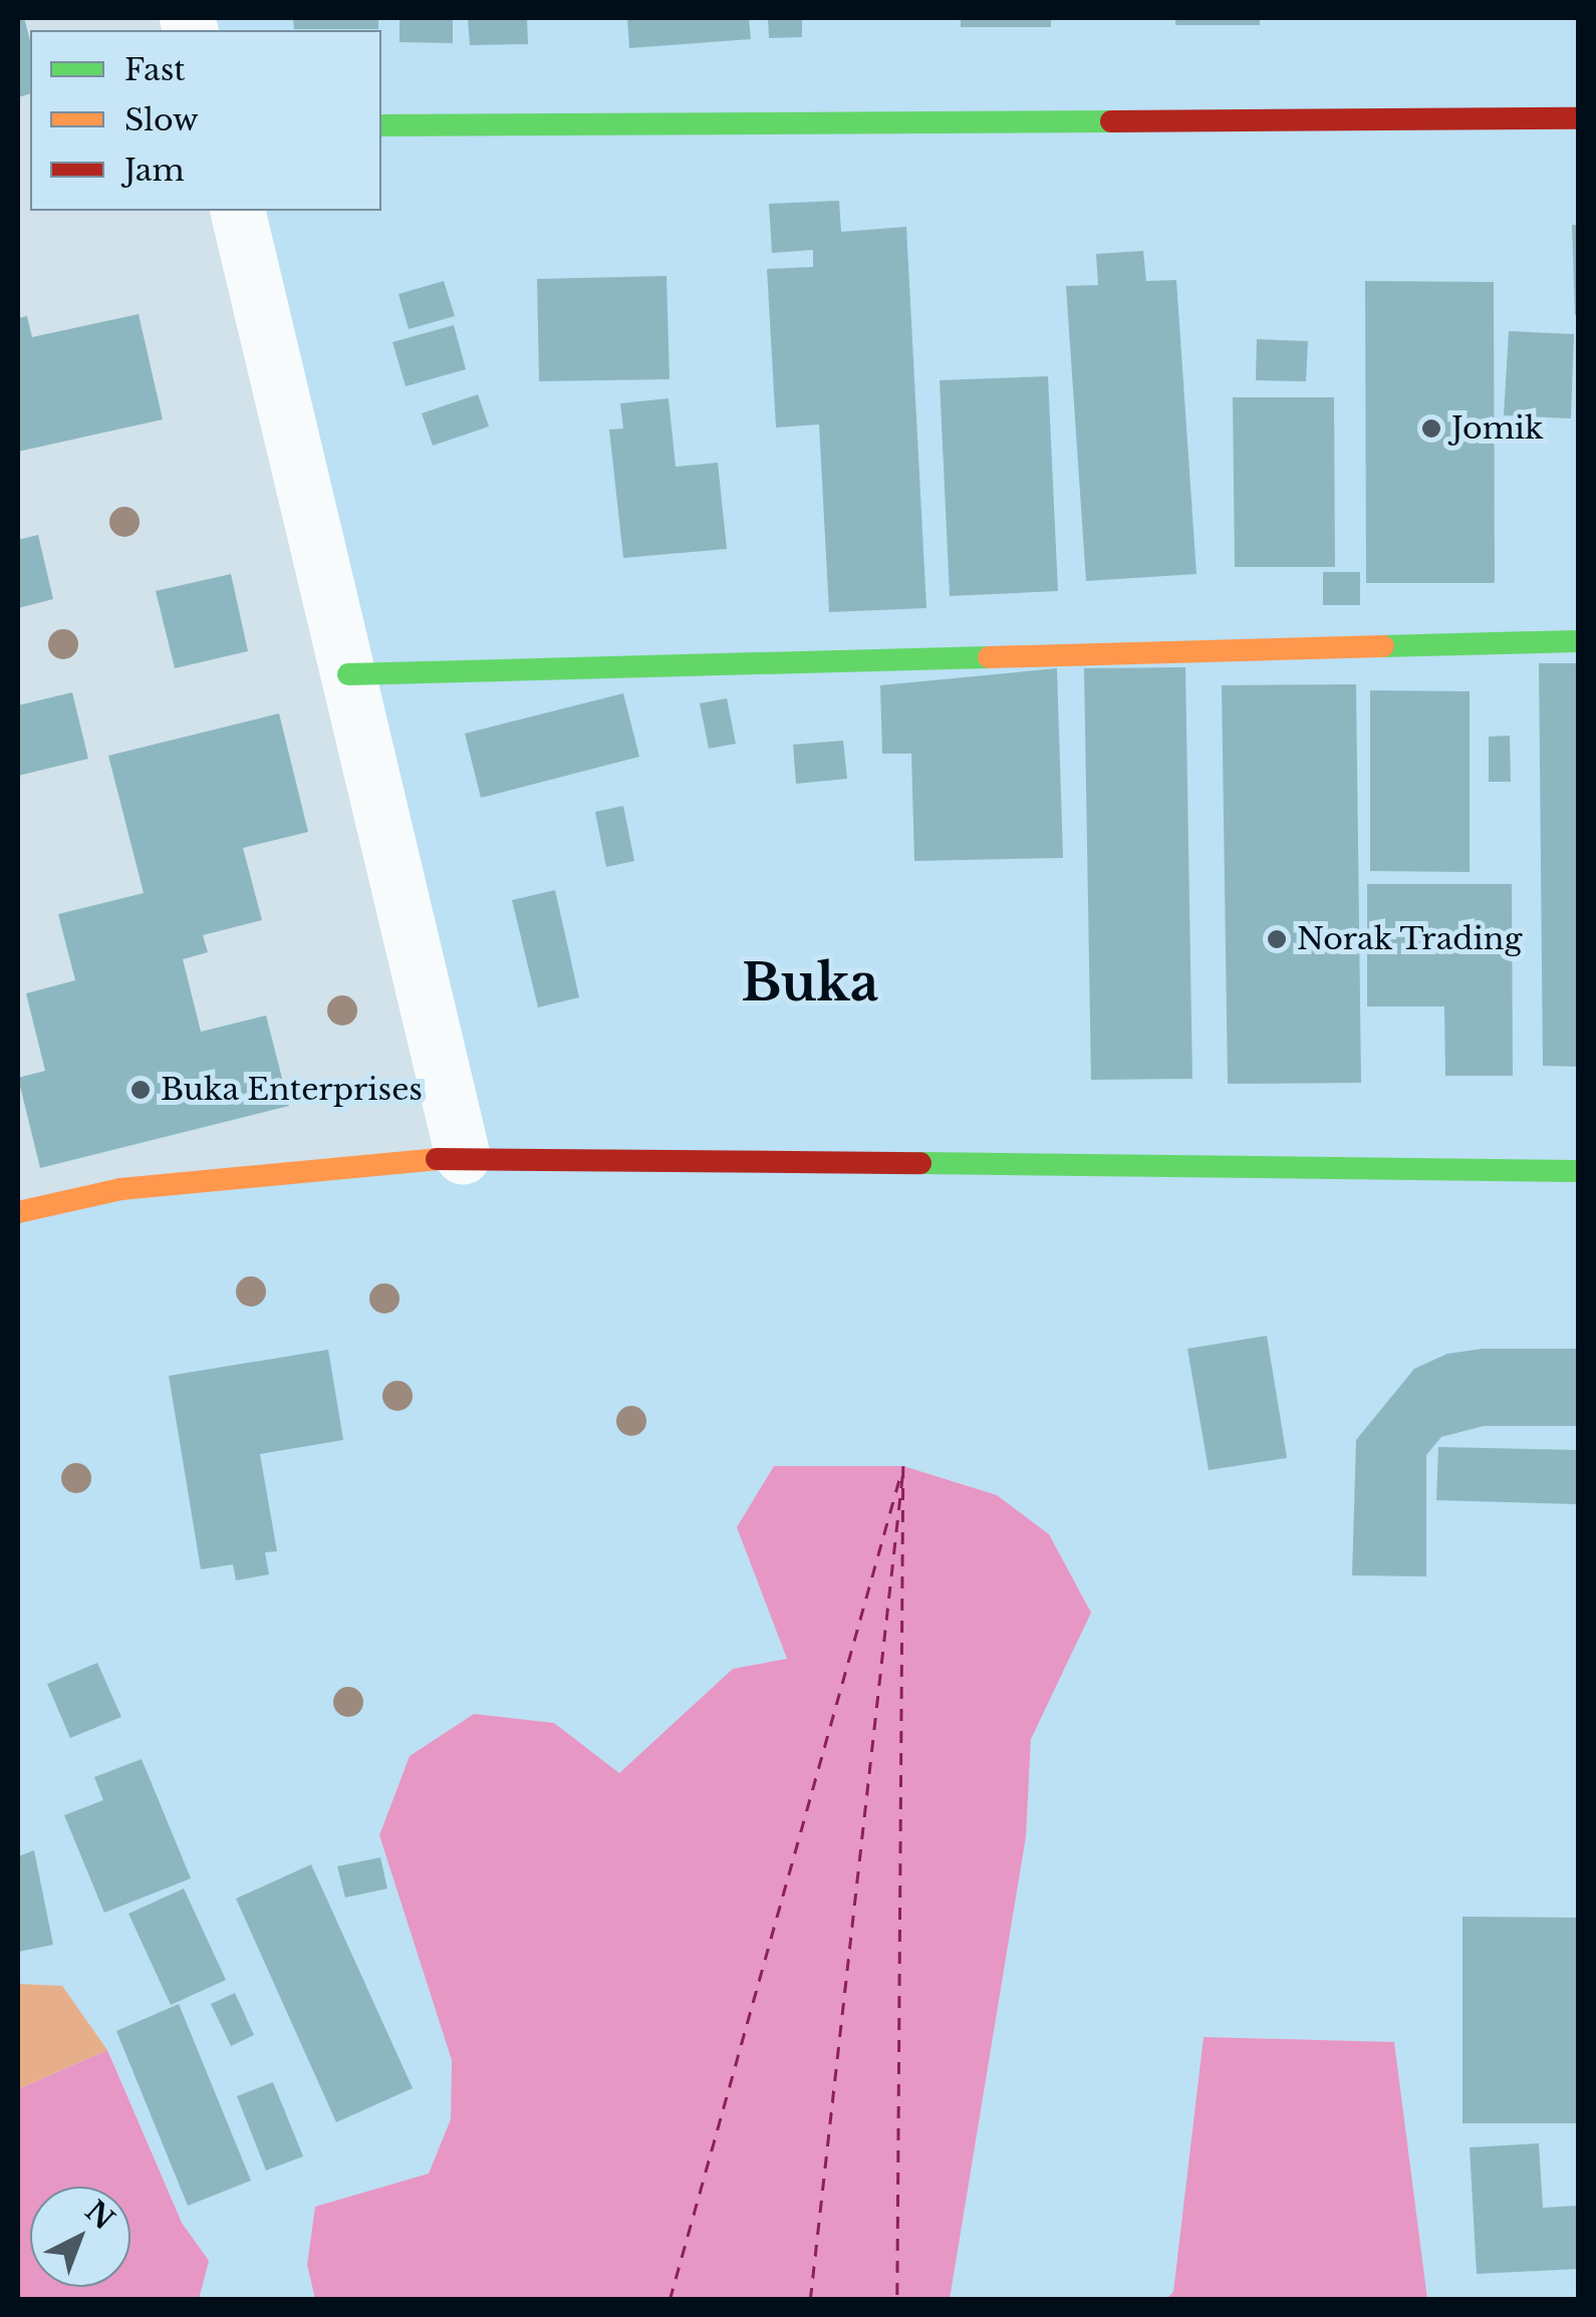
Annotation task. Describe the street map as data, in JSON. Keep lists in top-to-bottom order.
{
  "districts": ["Buka"],
  "places": ["Jomik", "Norak Trading", "Buka Enterprises"],
  "legend": ["Fast", "Slow", "Jam"],
  "north": "top right"
}
